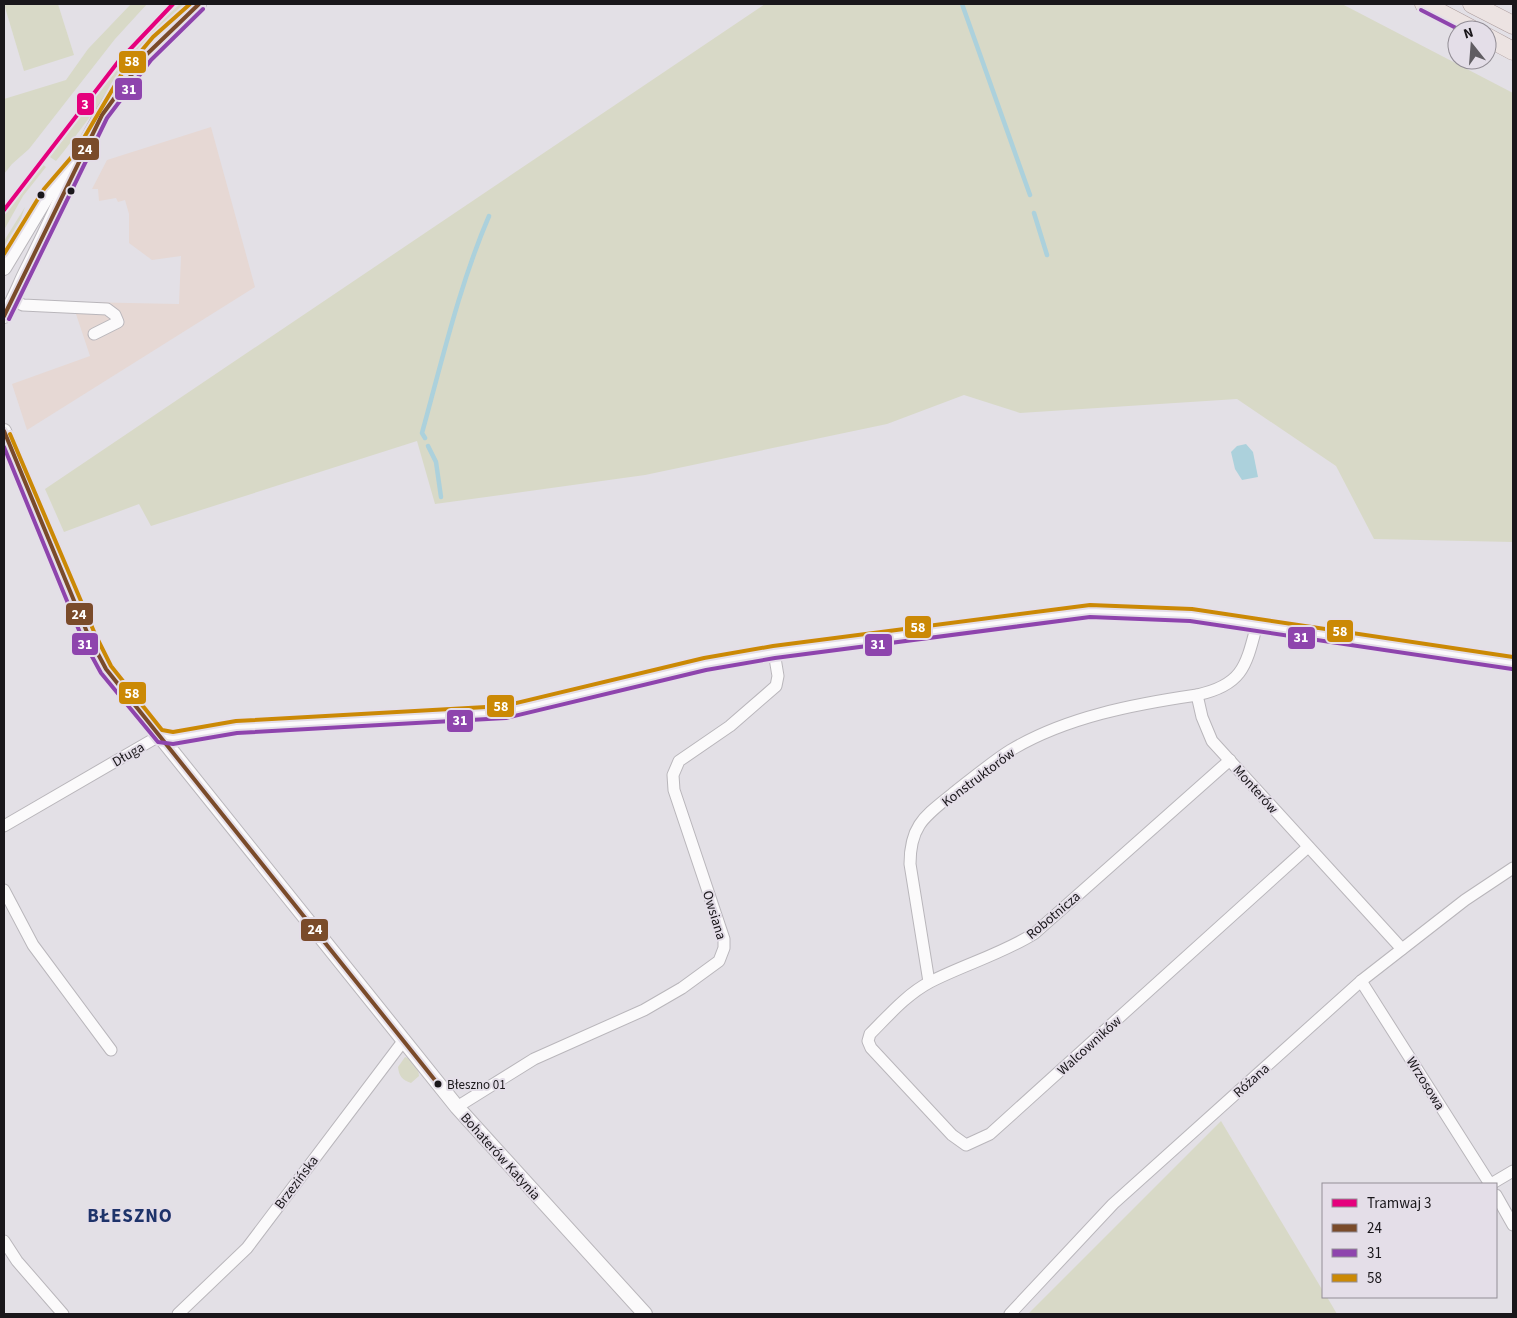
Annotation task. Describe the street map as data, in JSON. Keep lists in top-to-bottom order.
{
  "streets": {
    "street": [
      "Długa",
      "Konstruktorów",
      "Monterów",
      "Owsiana",
      "Robotnicza",
      "Walcowników",
      "Różana",
      "Wrzosowa",
      "Bohaterów Katynia",
      "Brzezińska"
    ]
  },
  "crossings": [
    ["Długa", "Owsiana"],
    ["Długa", "Bohaterów Katynia"],
    ["Konstruktorów", "Monterów"],
    ["Konstruktorów", "Robotnicza"],
    ["Monterów", "Robotnicza"],
    ["Monterów", "Walcowników"],
    ["Monterów", "Różana"],
    ["Owsiana", "Bohaterów Katynia"],
    ["Robotnicza", "Walcowników"],
    ["Różana", "Wrzosowa"],
    ["Bohaterów Katynia", "Brzezińska"]
  ],
  "districts": ["BŁESZNO"],
  "places": ["Błeszno 01"],
  "lines": [
    "tram line 3",
    "transit line 24",
    "transit line 58",
    "transit line 31"
  ],
  "legend": [
    "Tramwaj 3",
    "24",
    "31",
    "58"
  ],
  "north": "top"
}
